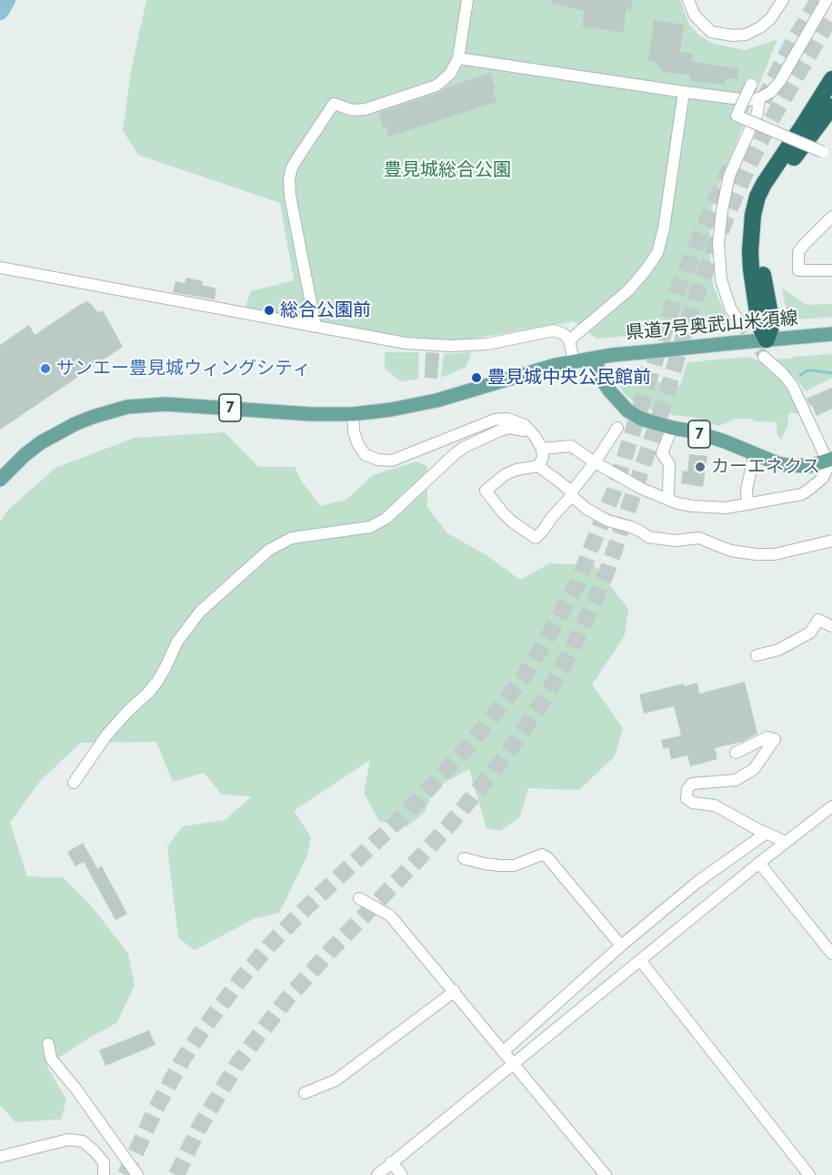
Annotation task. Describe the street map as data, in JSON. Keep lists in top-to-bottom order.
{
  "streets": {
    "main road": ["県道7号奥武山米須線", "7"]
  },
  "crossings": [
    ["県道7号奥武山米須線", "7"]
  ],
  "parks": ["豊見城総合公園"],
  "places": [
    "総合公園前",
    "サンエー豊見城ウィングシティ",
    "豊見城中央公民館前",
    "カーエネクス"
  ]
}
